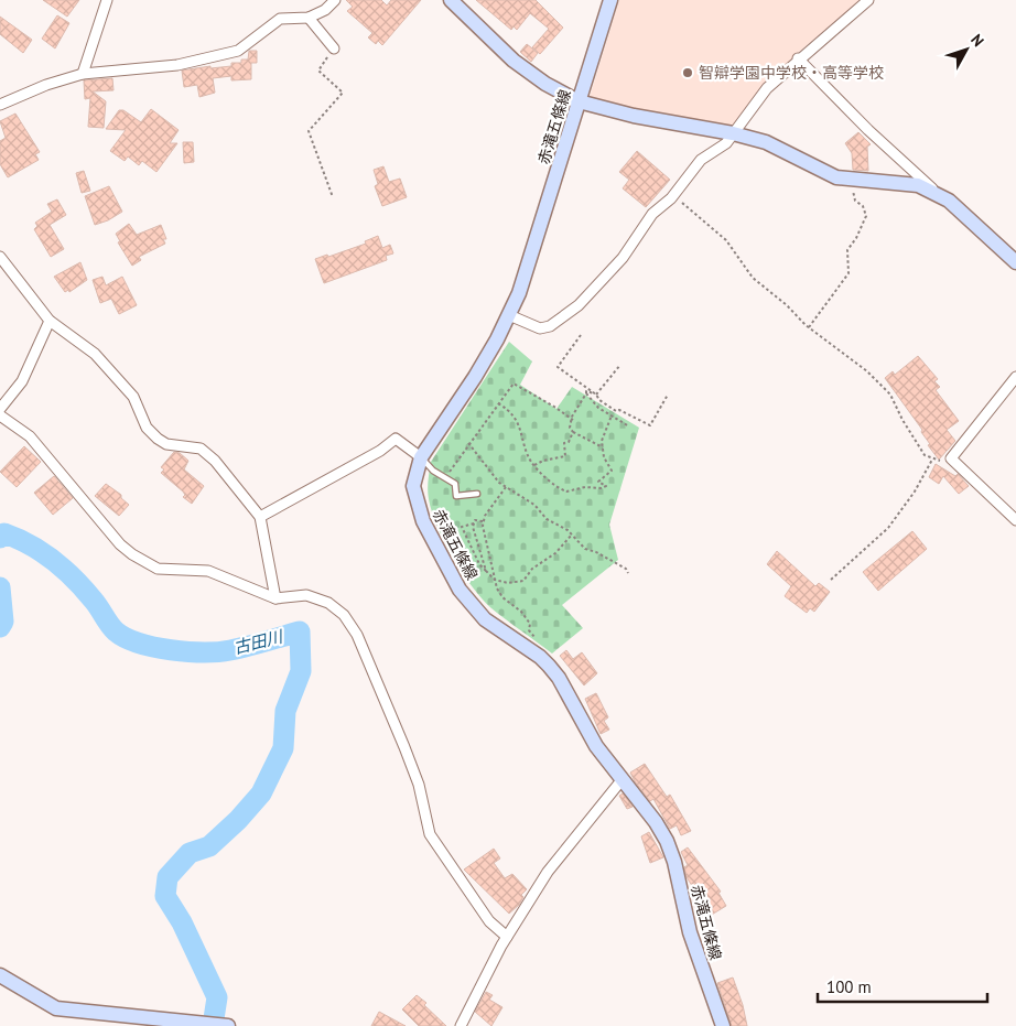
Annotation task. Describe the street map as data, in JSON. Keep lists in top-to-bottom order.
{
  "streets": {
    "main road": ["赤滝五條線"]
  },
  "water": ["古田川"],
  "places": ["智辯学園中学校・高等学校"],
  "scale_bar": "100 m",
  "north": "top right"
}
